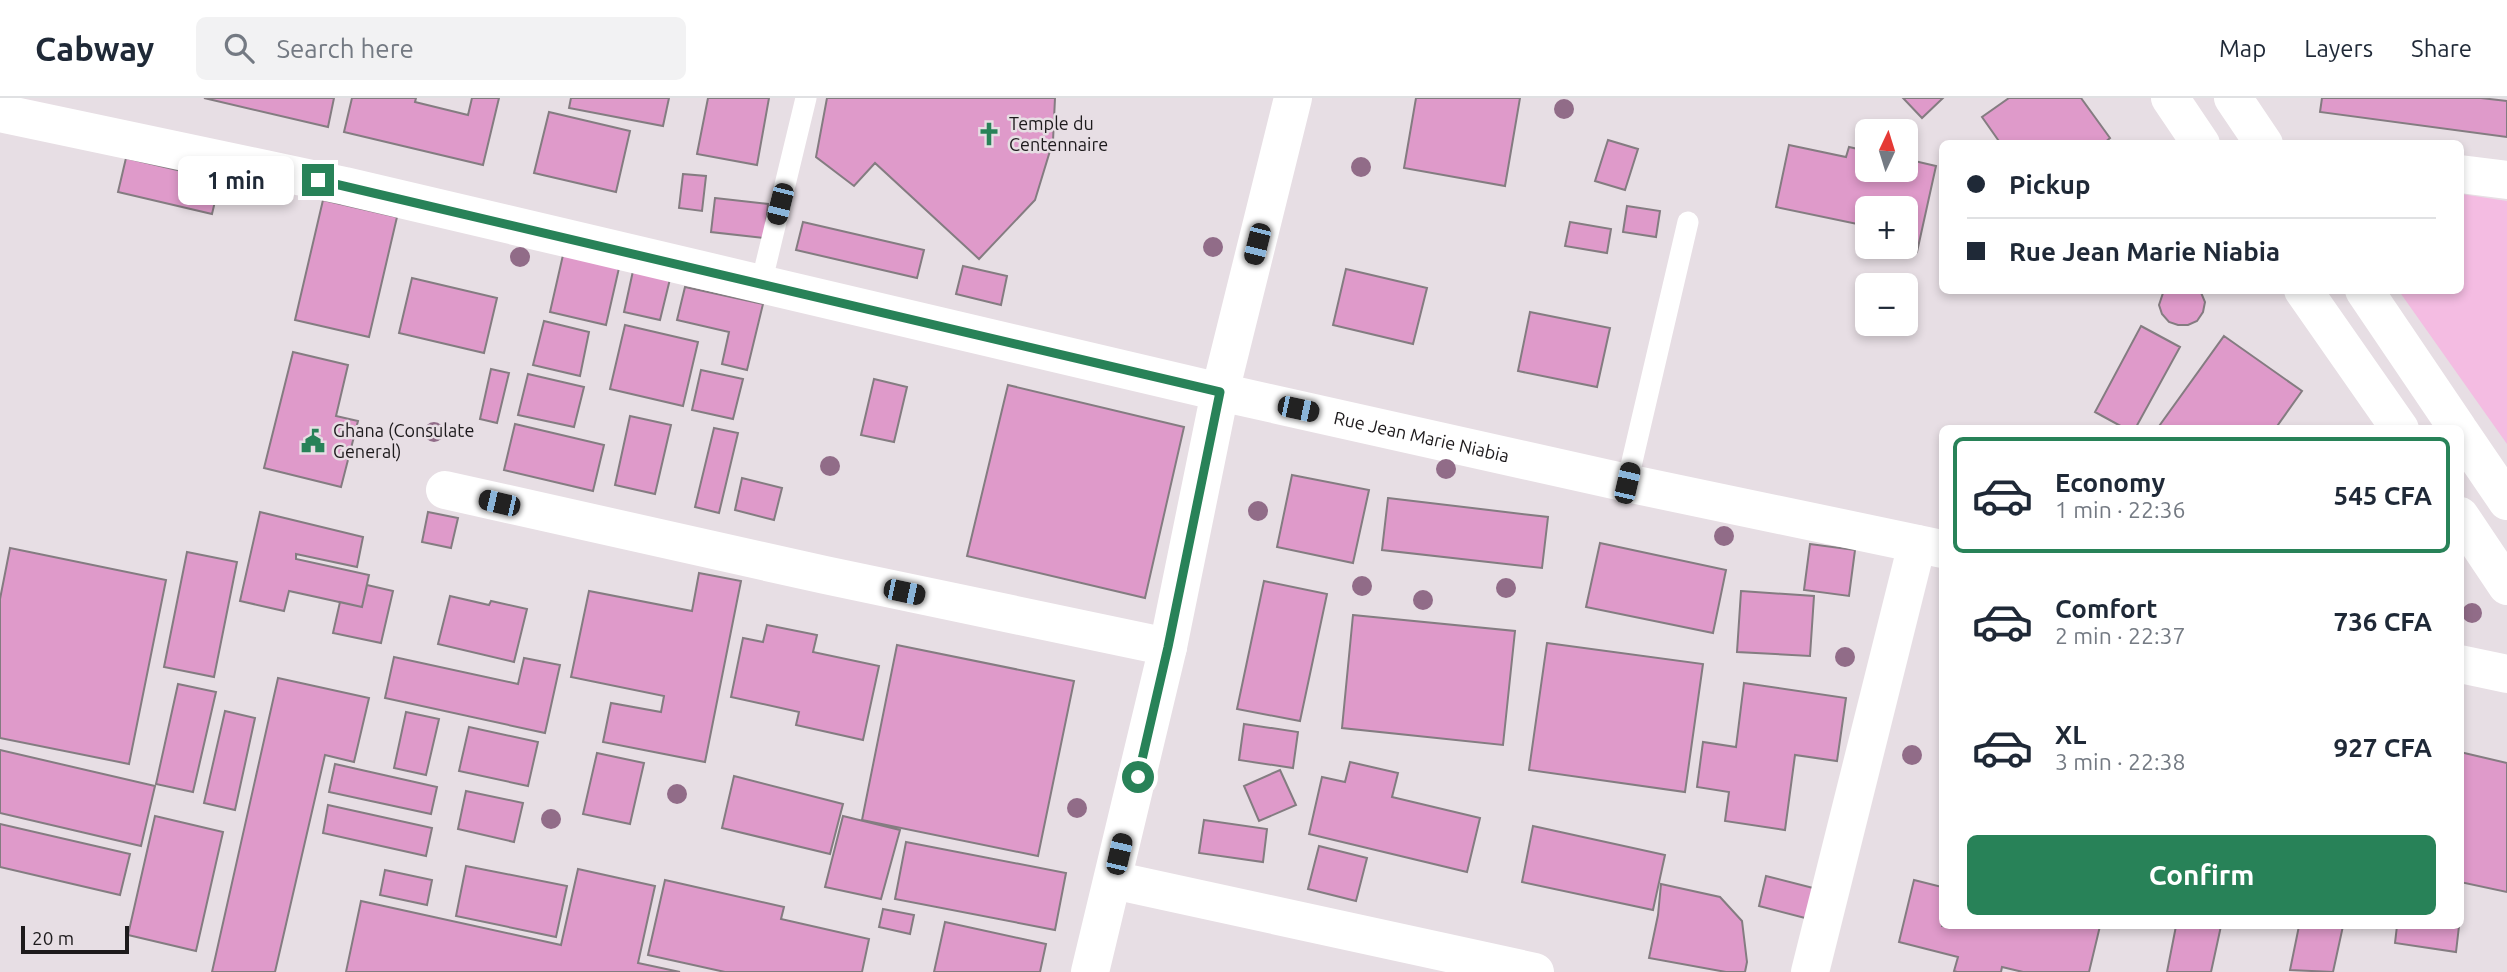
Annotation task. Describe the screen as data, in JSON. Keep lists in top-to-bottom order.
{
  "streets": {
    "street": ["Rue Jean Marie Niabia"]
  },
  "places": {
    "church": ["Temple du Centennaire"],
    "public building": ["Ghana (Consulate General)"]
  },
  "scale_bar": "20 m",
  "north": "top",
  "page": {
    "header": "Cabway",
    "search": "Search here",
    "nav": ["Map", "Layers", "Share"],
    "map_buttons": ["+", "−"],
    "banner": ["Pickup", "Rue Jean Marie Niabia"],
    "bubble": "1 min",
    "list": [
      {
        "name": "Economy",
        "note": "1 min · 22:36",
        "value": "545 CFA"
      },
      {
        "name": "Comfort",
        "note": "2 min · 22:37",
        "value": "736 CFA"
      },
      {
        "name": "XL",
        "note": "3 min · 22:38",
        "value": "927 CFA"
      }
    ],
    "buttons": "Confirm",
    "scale": "20 m"
  }
}
